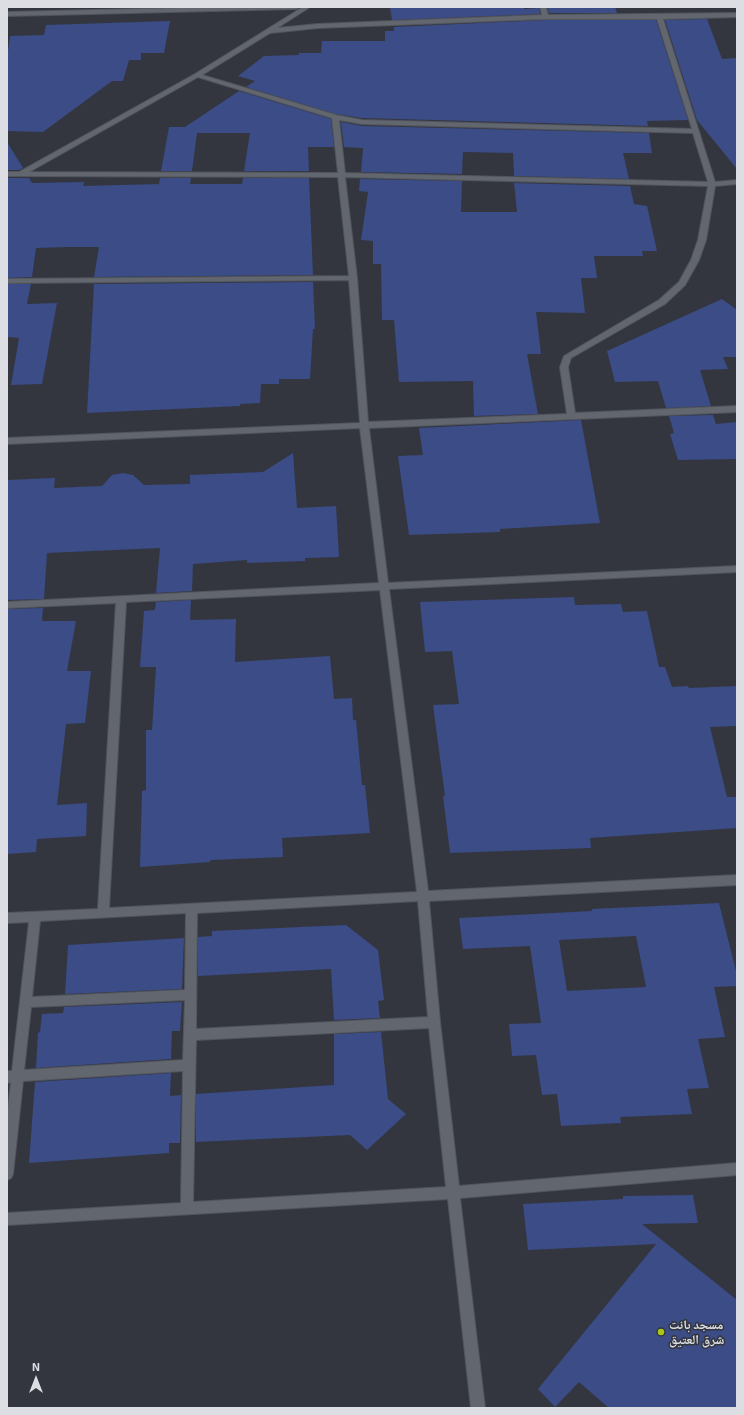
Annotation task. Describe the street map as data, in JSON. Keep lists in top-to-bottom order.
{
  "places": ["مسجد بانت شرق العتيق"],
  "north": "top"
}
